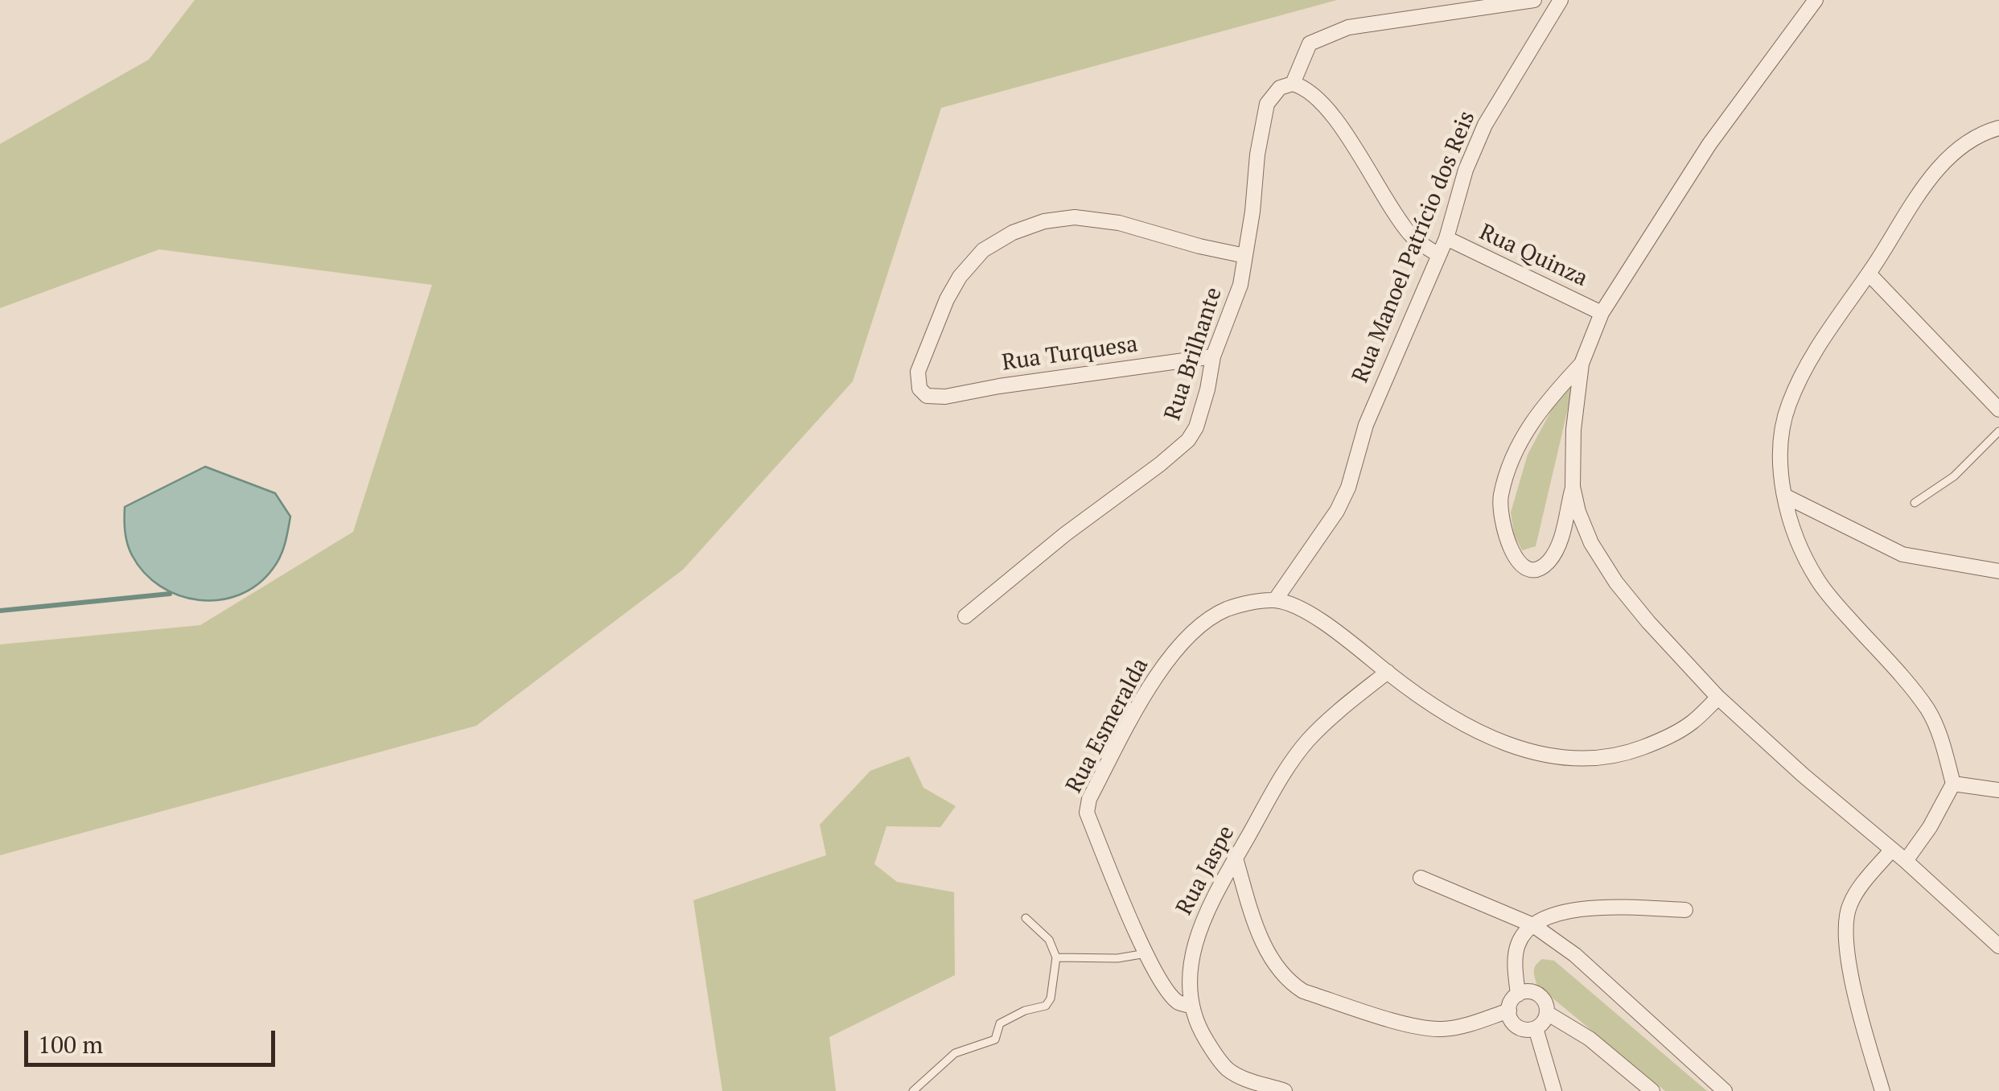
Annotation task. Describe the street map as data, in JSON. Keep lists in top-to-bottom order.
{
  "streets": {
    "street": [
      "Rua Manoel Patrício dos Reis",
      "Rua Quinza",
      "Rua Turquesa",
      "Rua Brilhante",
      "Rua Esmeralda",
      "Rua Jaspe"
    ]
  },
  "crossings": [
    ["Rua Manoel Patrício dos Reis", "Rua Quinza"],
    ["Rua Manoel Patrício dos Reis", "Rua Esmeralda"],
    ["Rua Turquesa", "Rua Brilhante"],
    ["Rua Esmeralda", "Rua Jaspe"]
  ],
  "scale_bar": "100 m"
}
